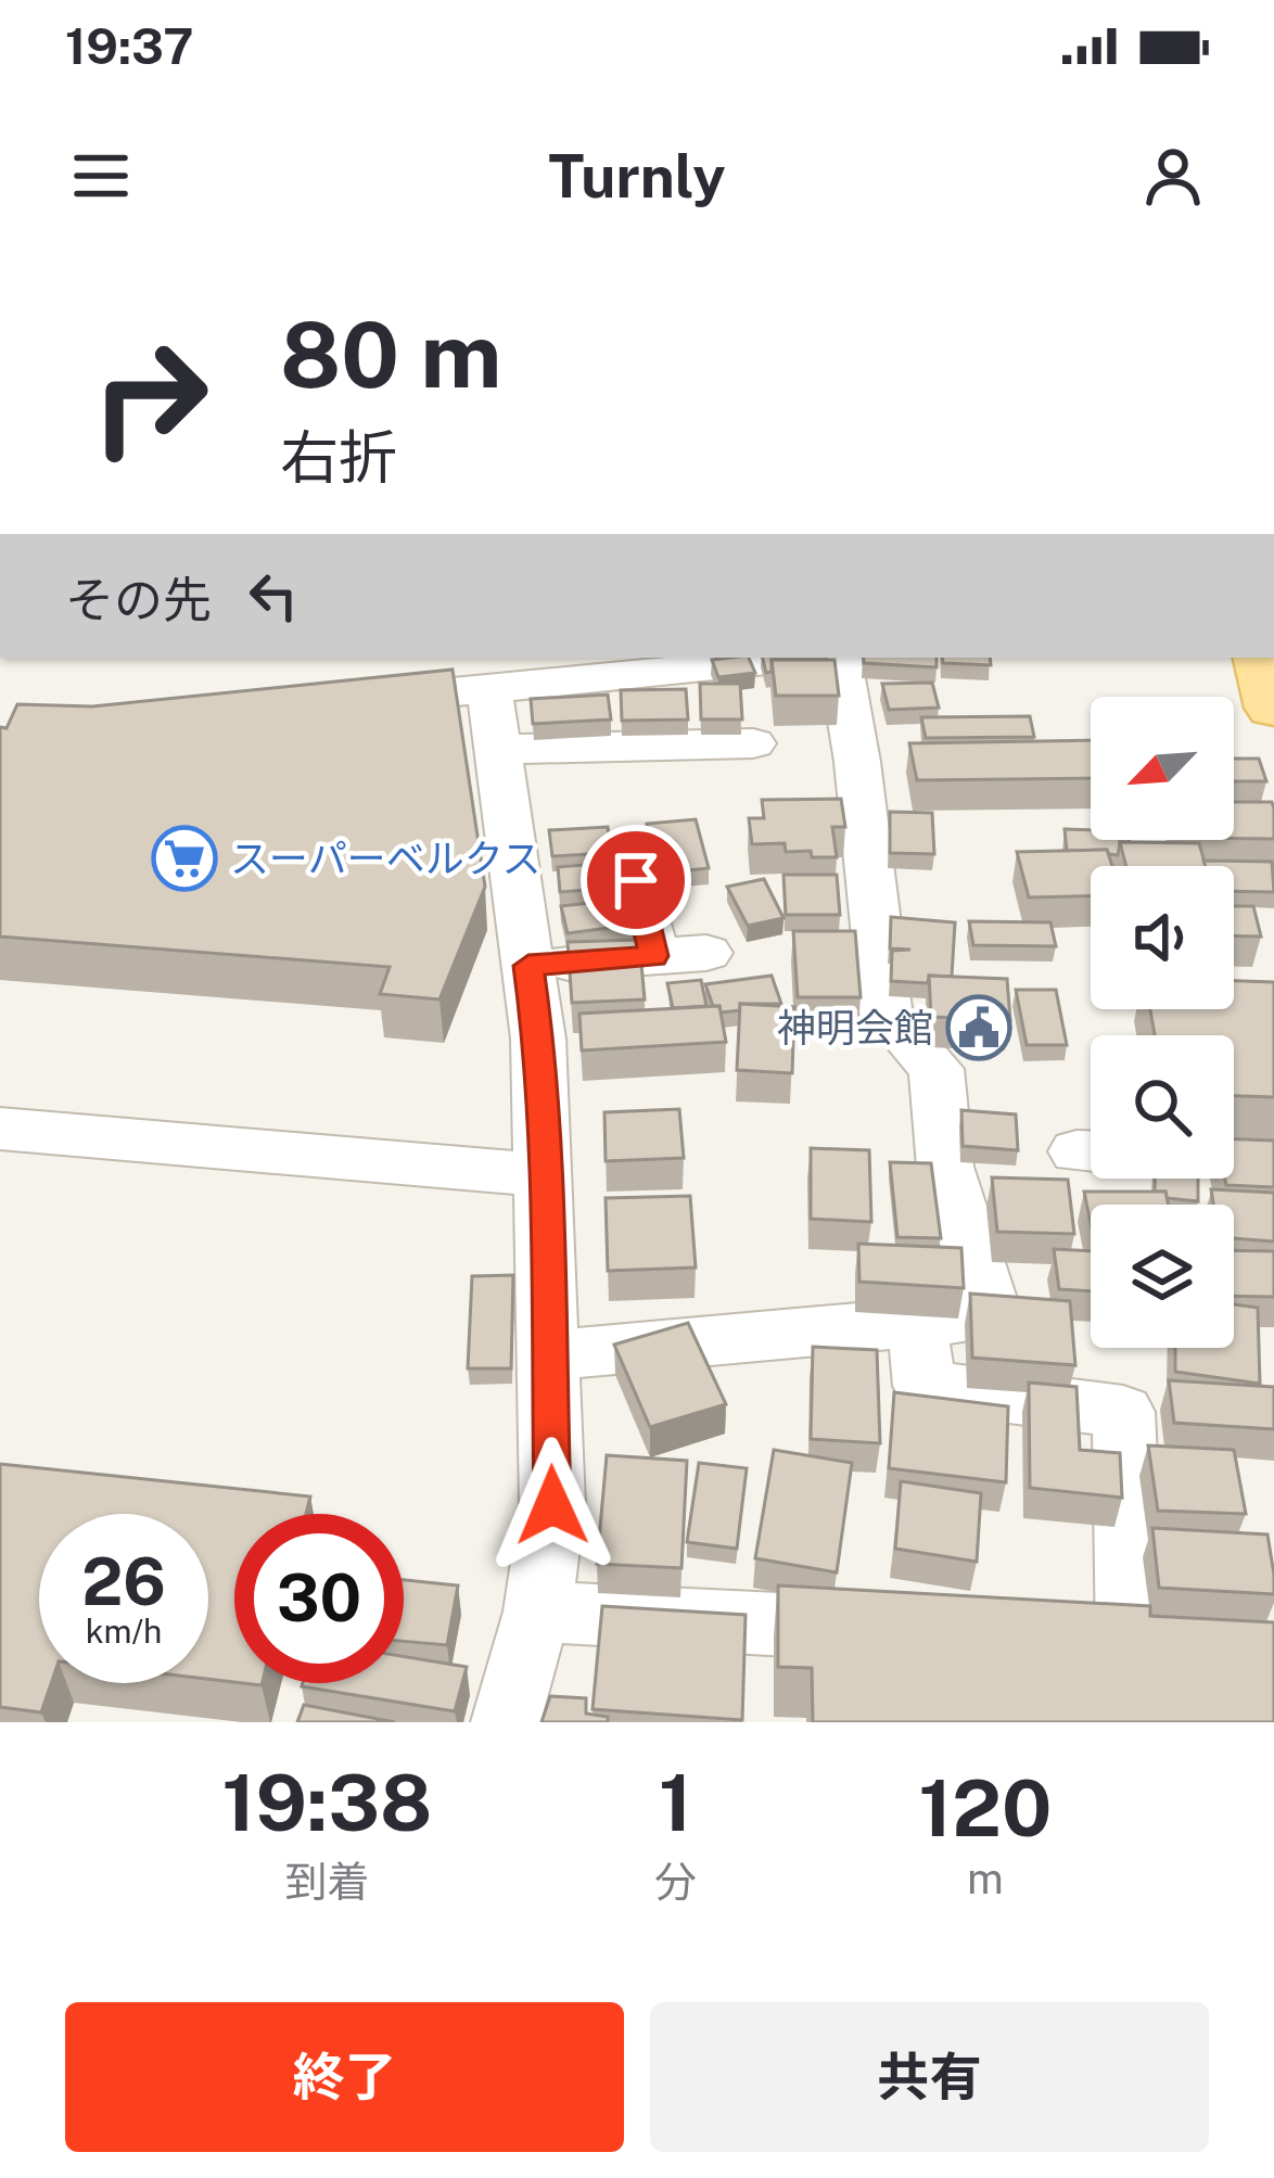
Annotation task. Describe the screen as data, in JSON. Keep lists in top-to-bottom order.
{
  "places": {
    "supermarket": ["スーパーベルクス"],
    "public building": ["神明会館"]
  },
  "north": "bottom left",
  "page": {
    "status": "19:37",
    "header": "Turnly",
    "turn": ["80 m", "右折"],
    "then": "その先",
    "speed": "26 km/h",
    "limit": "30",
    "eta": [
      "19:38",
      "到着",
      "1",
      "分",
      "120",
      "m"
    ],
    "buttons": ["終了", "共有"]
  }
}
